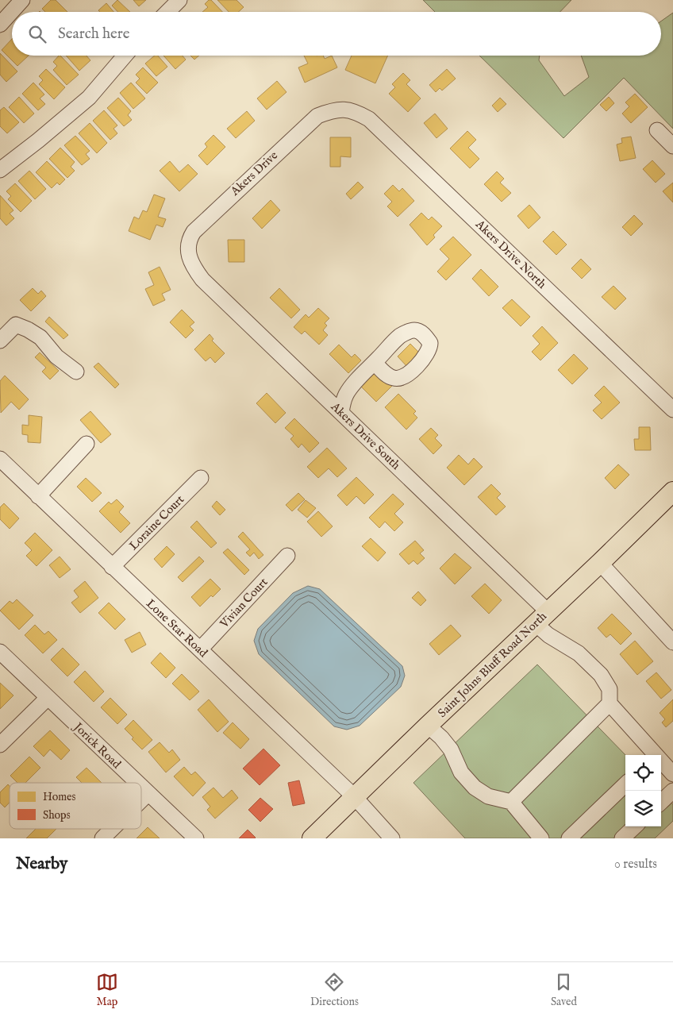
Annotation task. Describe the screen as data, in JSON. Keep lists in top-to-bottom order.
{
  "streets": {
    "main road": ["Saint Johns Bluff Road North"],
    "street": [
      "Akers Drive",
      "Akers Drive North",
      "Akers Drive South",
      "Loraine Court",
      "Vivian Court",
      "Lone Star Road",
      "Jorick Road"
    ]
  },
  "crossings": [
    ["Akers Drive", "Akers Drive North"],
    ["Akers Drive", "Akers Drive South"],
    ["Akers Drive South", "Saint Johns Bluff Road North"],
    ["Loraine Court", "Lone Star Road"],
    ["Vivian Court", "Lone Star Road"],
    ["Lone Star Road", "Saint Johns Bluff Road North"]
  ],
  "legend": ["Homes", "Shops"],
  "page": {
    "search": "Search here",
    "heading": ["Nearby", "0 results"],
    "nav": ["Map", "Directions", "Saved"]
  }
}
